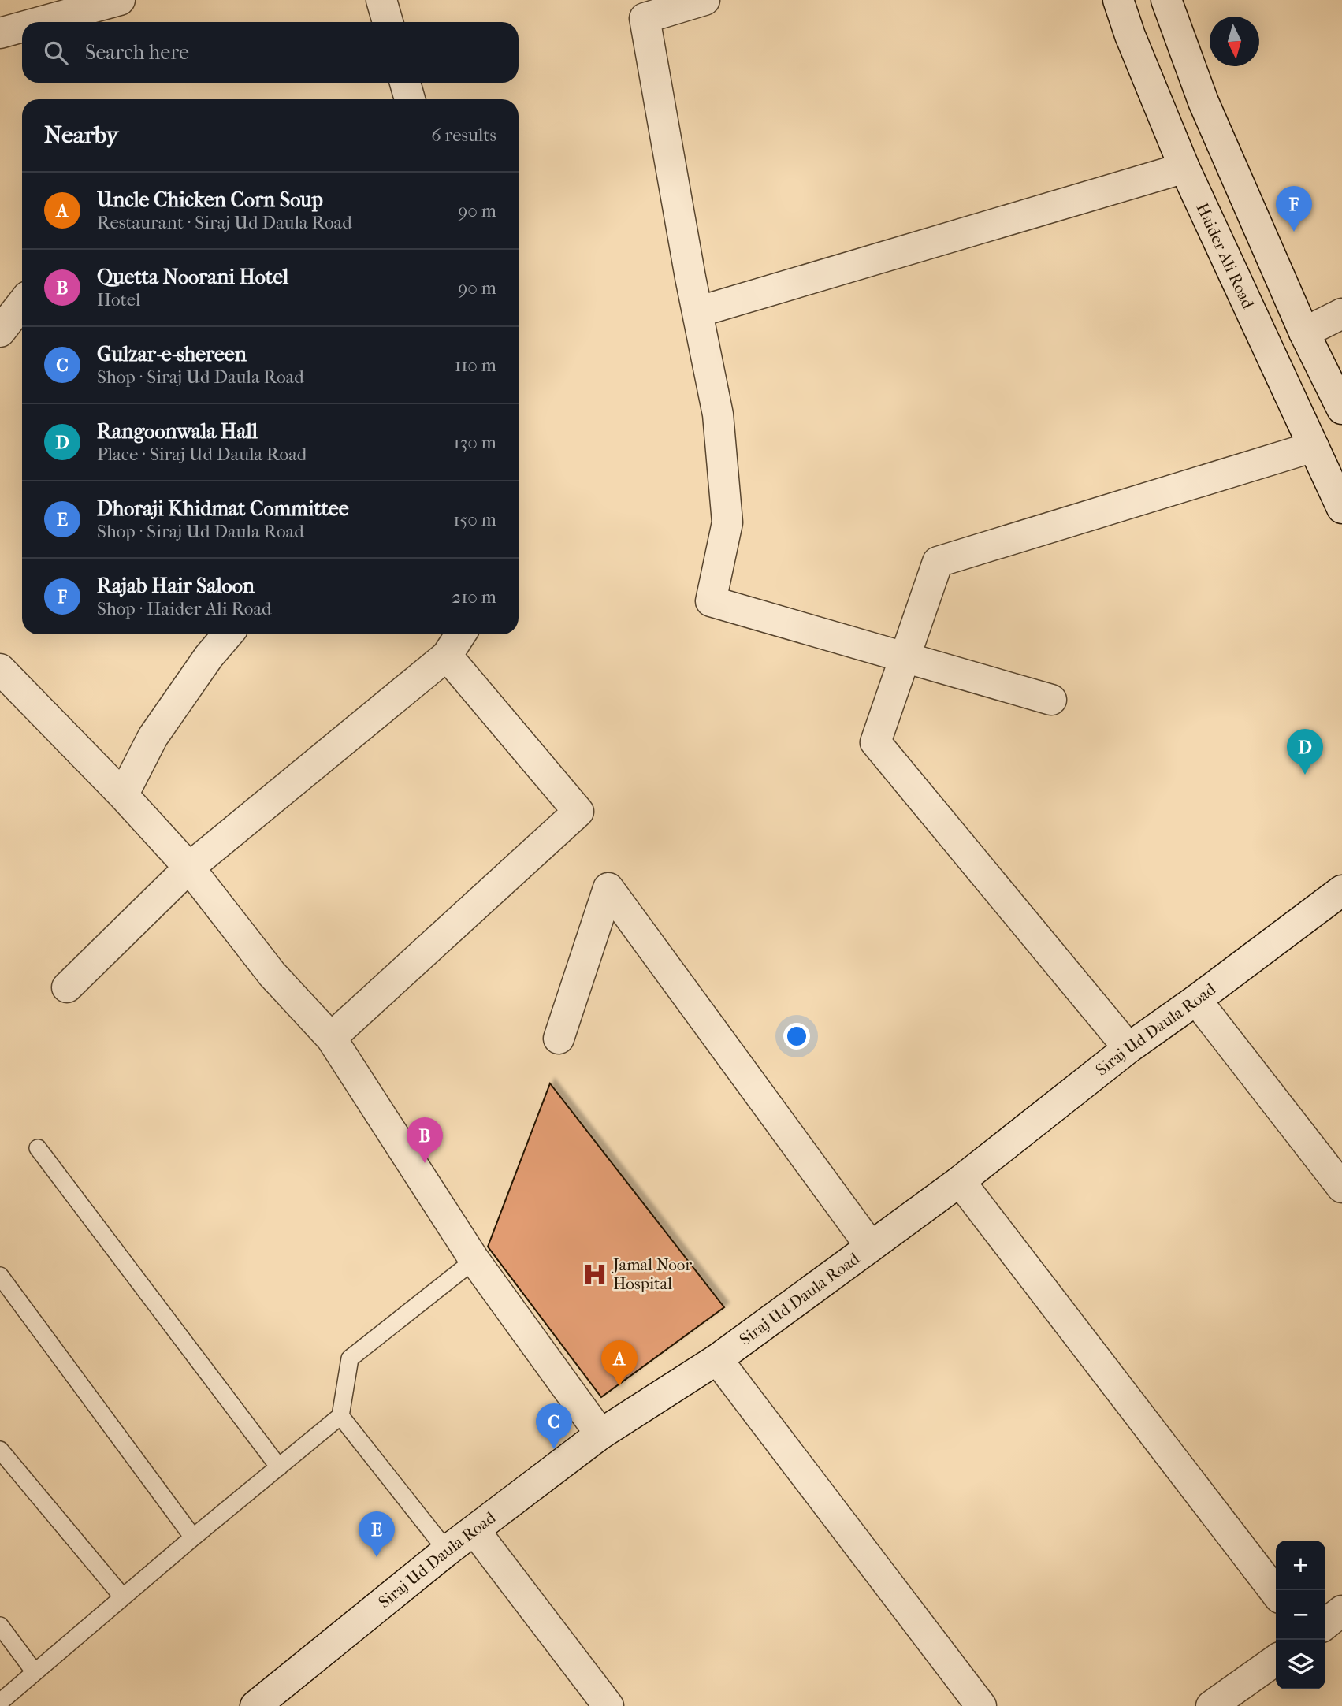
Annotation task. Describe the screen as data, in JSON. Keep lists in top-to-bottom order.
{
  "streets": {
    "street": ["Haider Ali Road", "Siraj Ud Daula Road"]
  },
  "places": {
    "hospital": ["Jamal Noor Hospital"]
  },
  "north": "bottom",
  "page": {
    "search": "Search here",
    "heading": ["Nearby", "6 results"],
    "list": [
      {
        "mark": "A",
        "name": "Uncle Chicken Corn Soup",
        "note": "Restaurant · Siraj Ud Daula Road",
        "value": "90 m"
      },
      {
        "mark": "B",
        "name": "Quetta Noorani Hotel",
        "note": "Hotel",
        "value": "90 m"
      },
      {
        "mark": "C",
        "name": "Gulzar-e-shereen",
        "note": "Shop · Siraj Ud Daula Road",
        "value": "110 m"
      },
      {
        "mark": "D",
        "name": "Rangoonwala Hall",
        "note": "Place · Siraj Ud Daula Road",
        "value": "130 m"
      },
      {
        "mark": "E",
        "name": "Dhoraji Khidmat Committee",
        "note": "Shop · Siraj Ud Daula Road",
        "value": "150 m"
      },
      {
        "mark": "F",
        "name": "Rajab Hair Saloon",
        "note": "Shop · Haider Ali Road",
        "value": "210 m"
      }
    ],
    "pins": [
      "F",
      "D",
      "B",
      "A",
      "C",
      "E"
    ],
    "map_buttons": ["+", "−"]
  }
}
